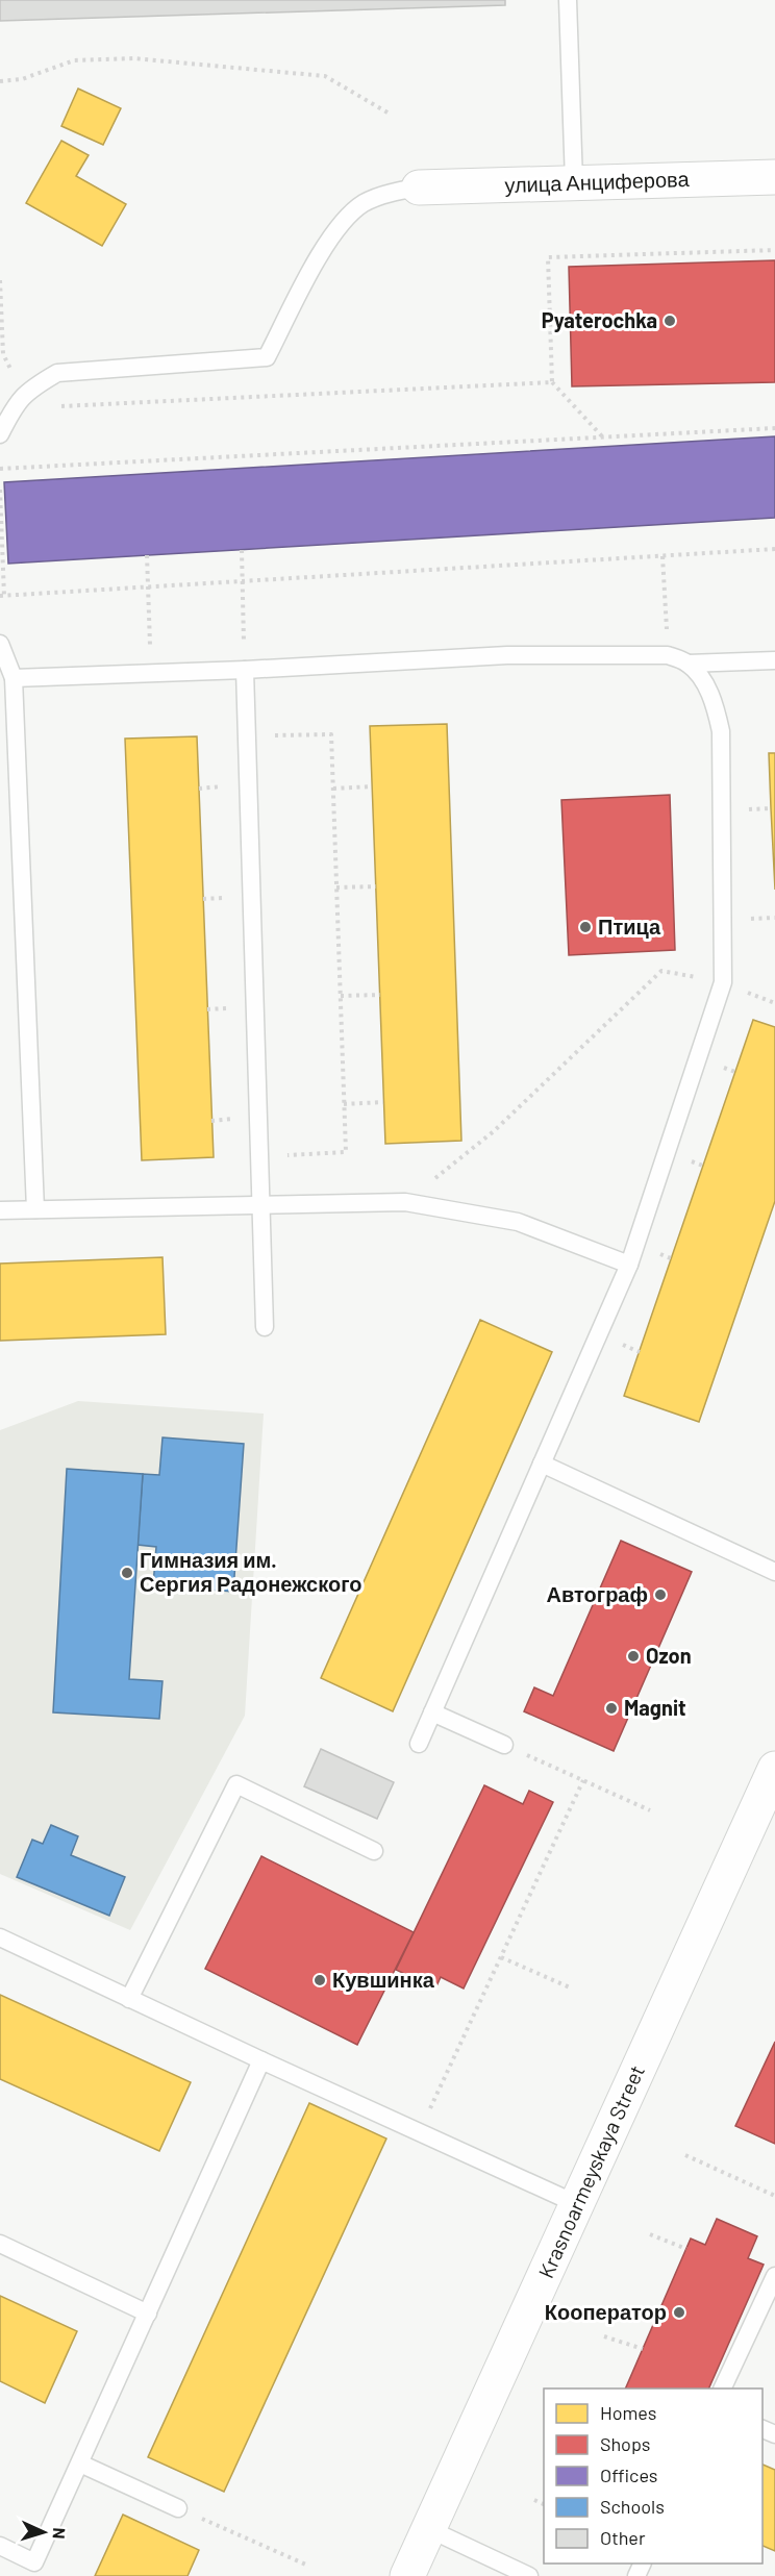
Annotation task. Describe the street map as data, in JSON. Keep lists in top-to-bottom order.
{
  "streets": {
    "main road": ["улица Анциферова", "Krasnoarmeyskaya Street"]
  },
  "places": [
    "Pyaterochka",
    "Птица",
    "Гимназия им. Сергия Радонежского",
    "Автограф",
    "Ozon",
    "Magnit",
    "Кувшинка",
    "Кооператор"
  ],
  "legend": [
    "Homes",
    "Shops",
    "Offices",
    "Schools",
    "Other"
  ],
  "north": "right"
}
